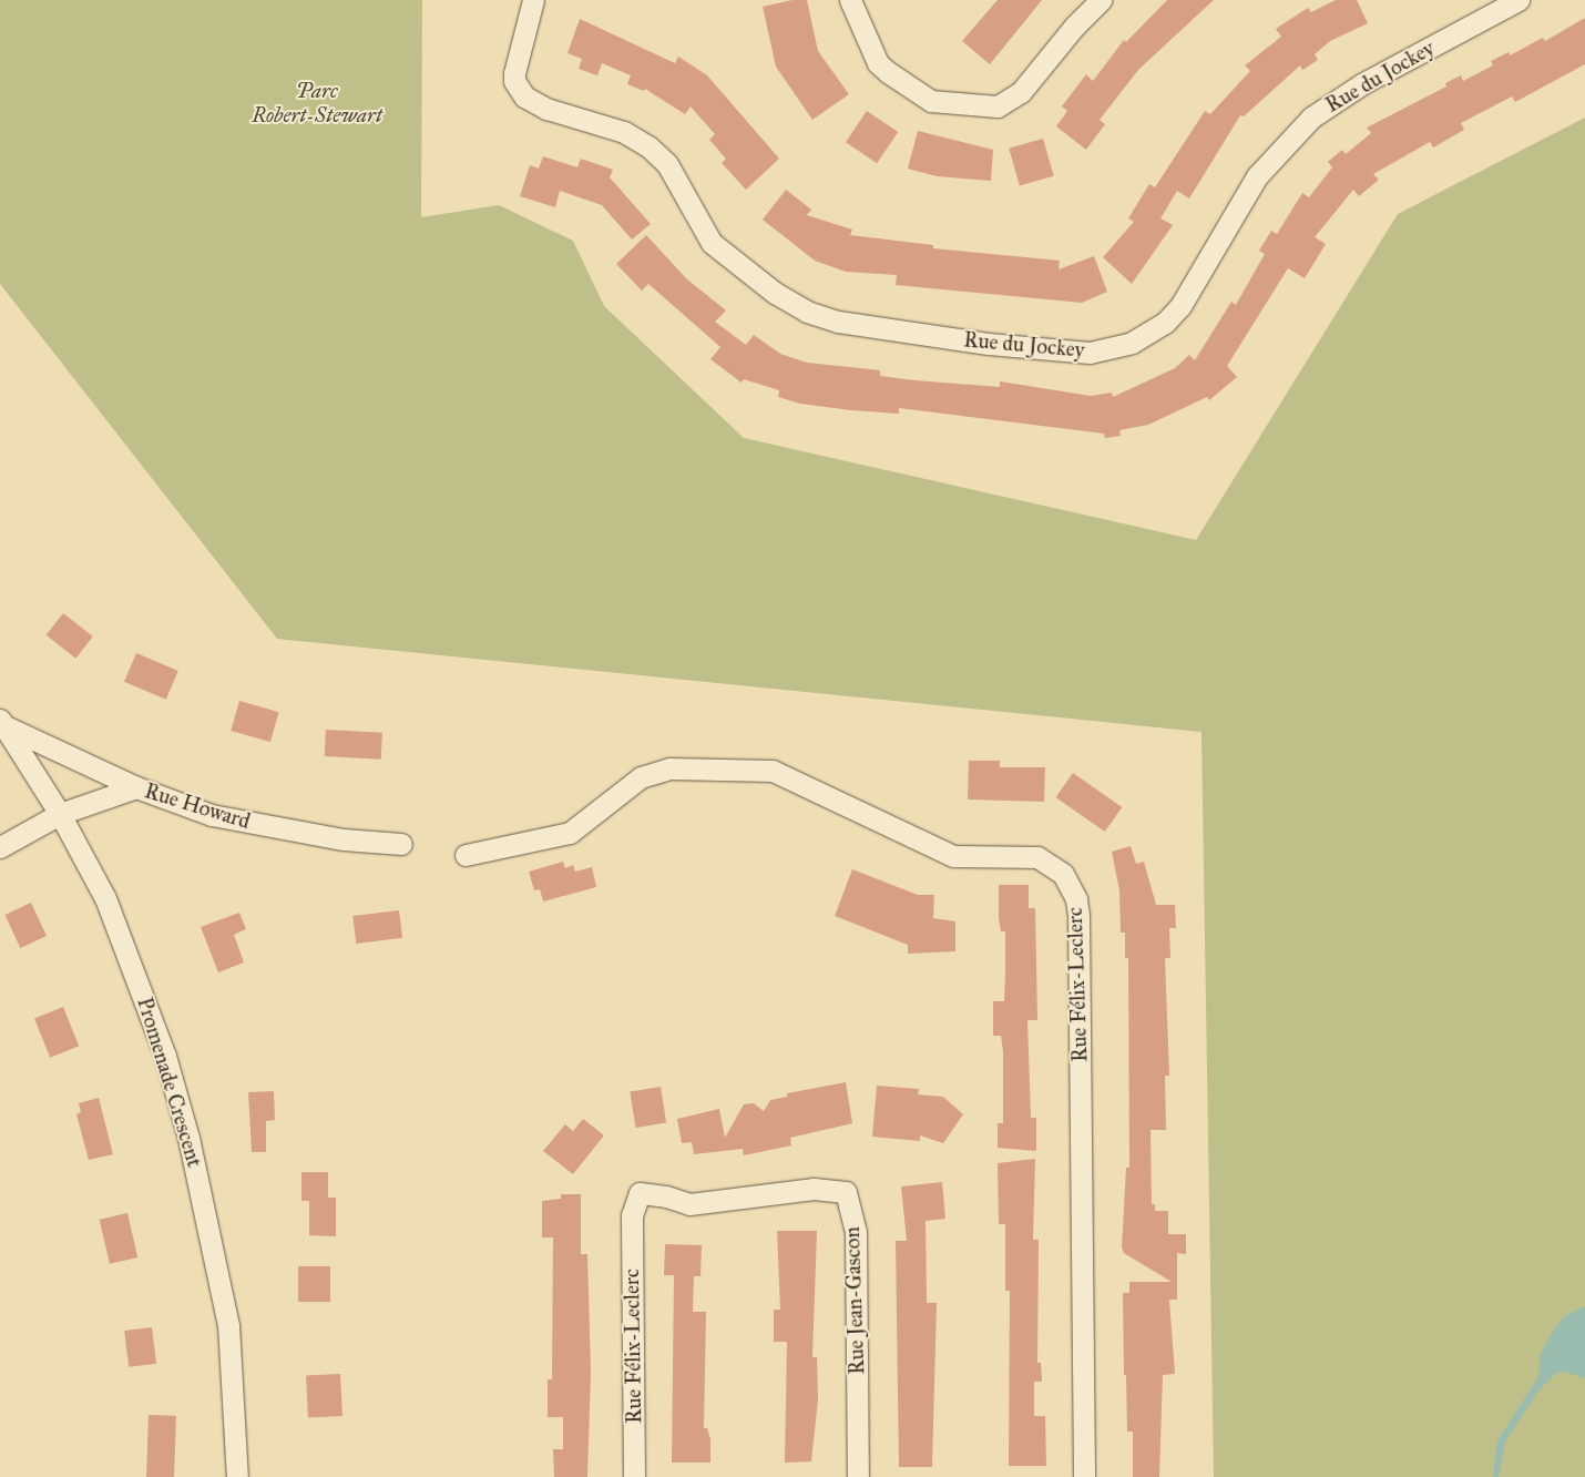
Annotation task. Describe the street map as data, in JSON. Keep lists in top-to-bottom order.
{
  "streets": {
    "street": [
      "Rue du Jockey",
      "Rue Howard",
      "Rue Félix-Leclerc",
      "Promenade Crescent",
      "Rue Jean-Gascon"
    ]
  },
  "crossings": [
    ["Rue Howard", "Promenade Crescent"],
    ["Rue Félix-Leclerc", "Rue Jean-Gascon"]
  ],
  "parks": ["Parc Robert-Stewart"]
}
